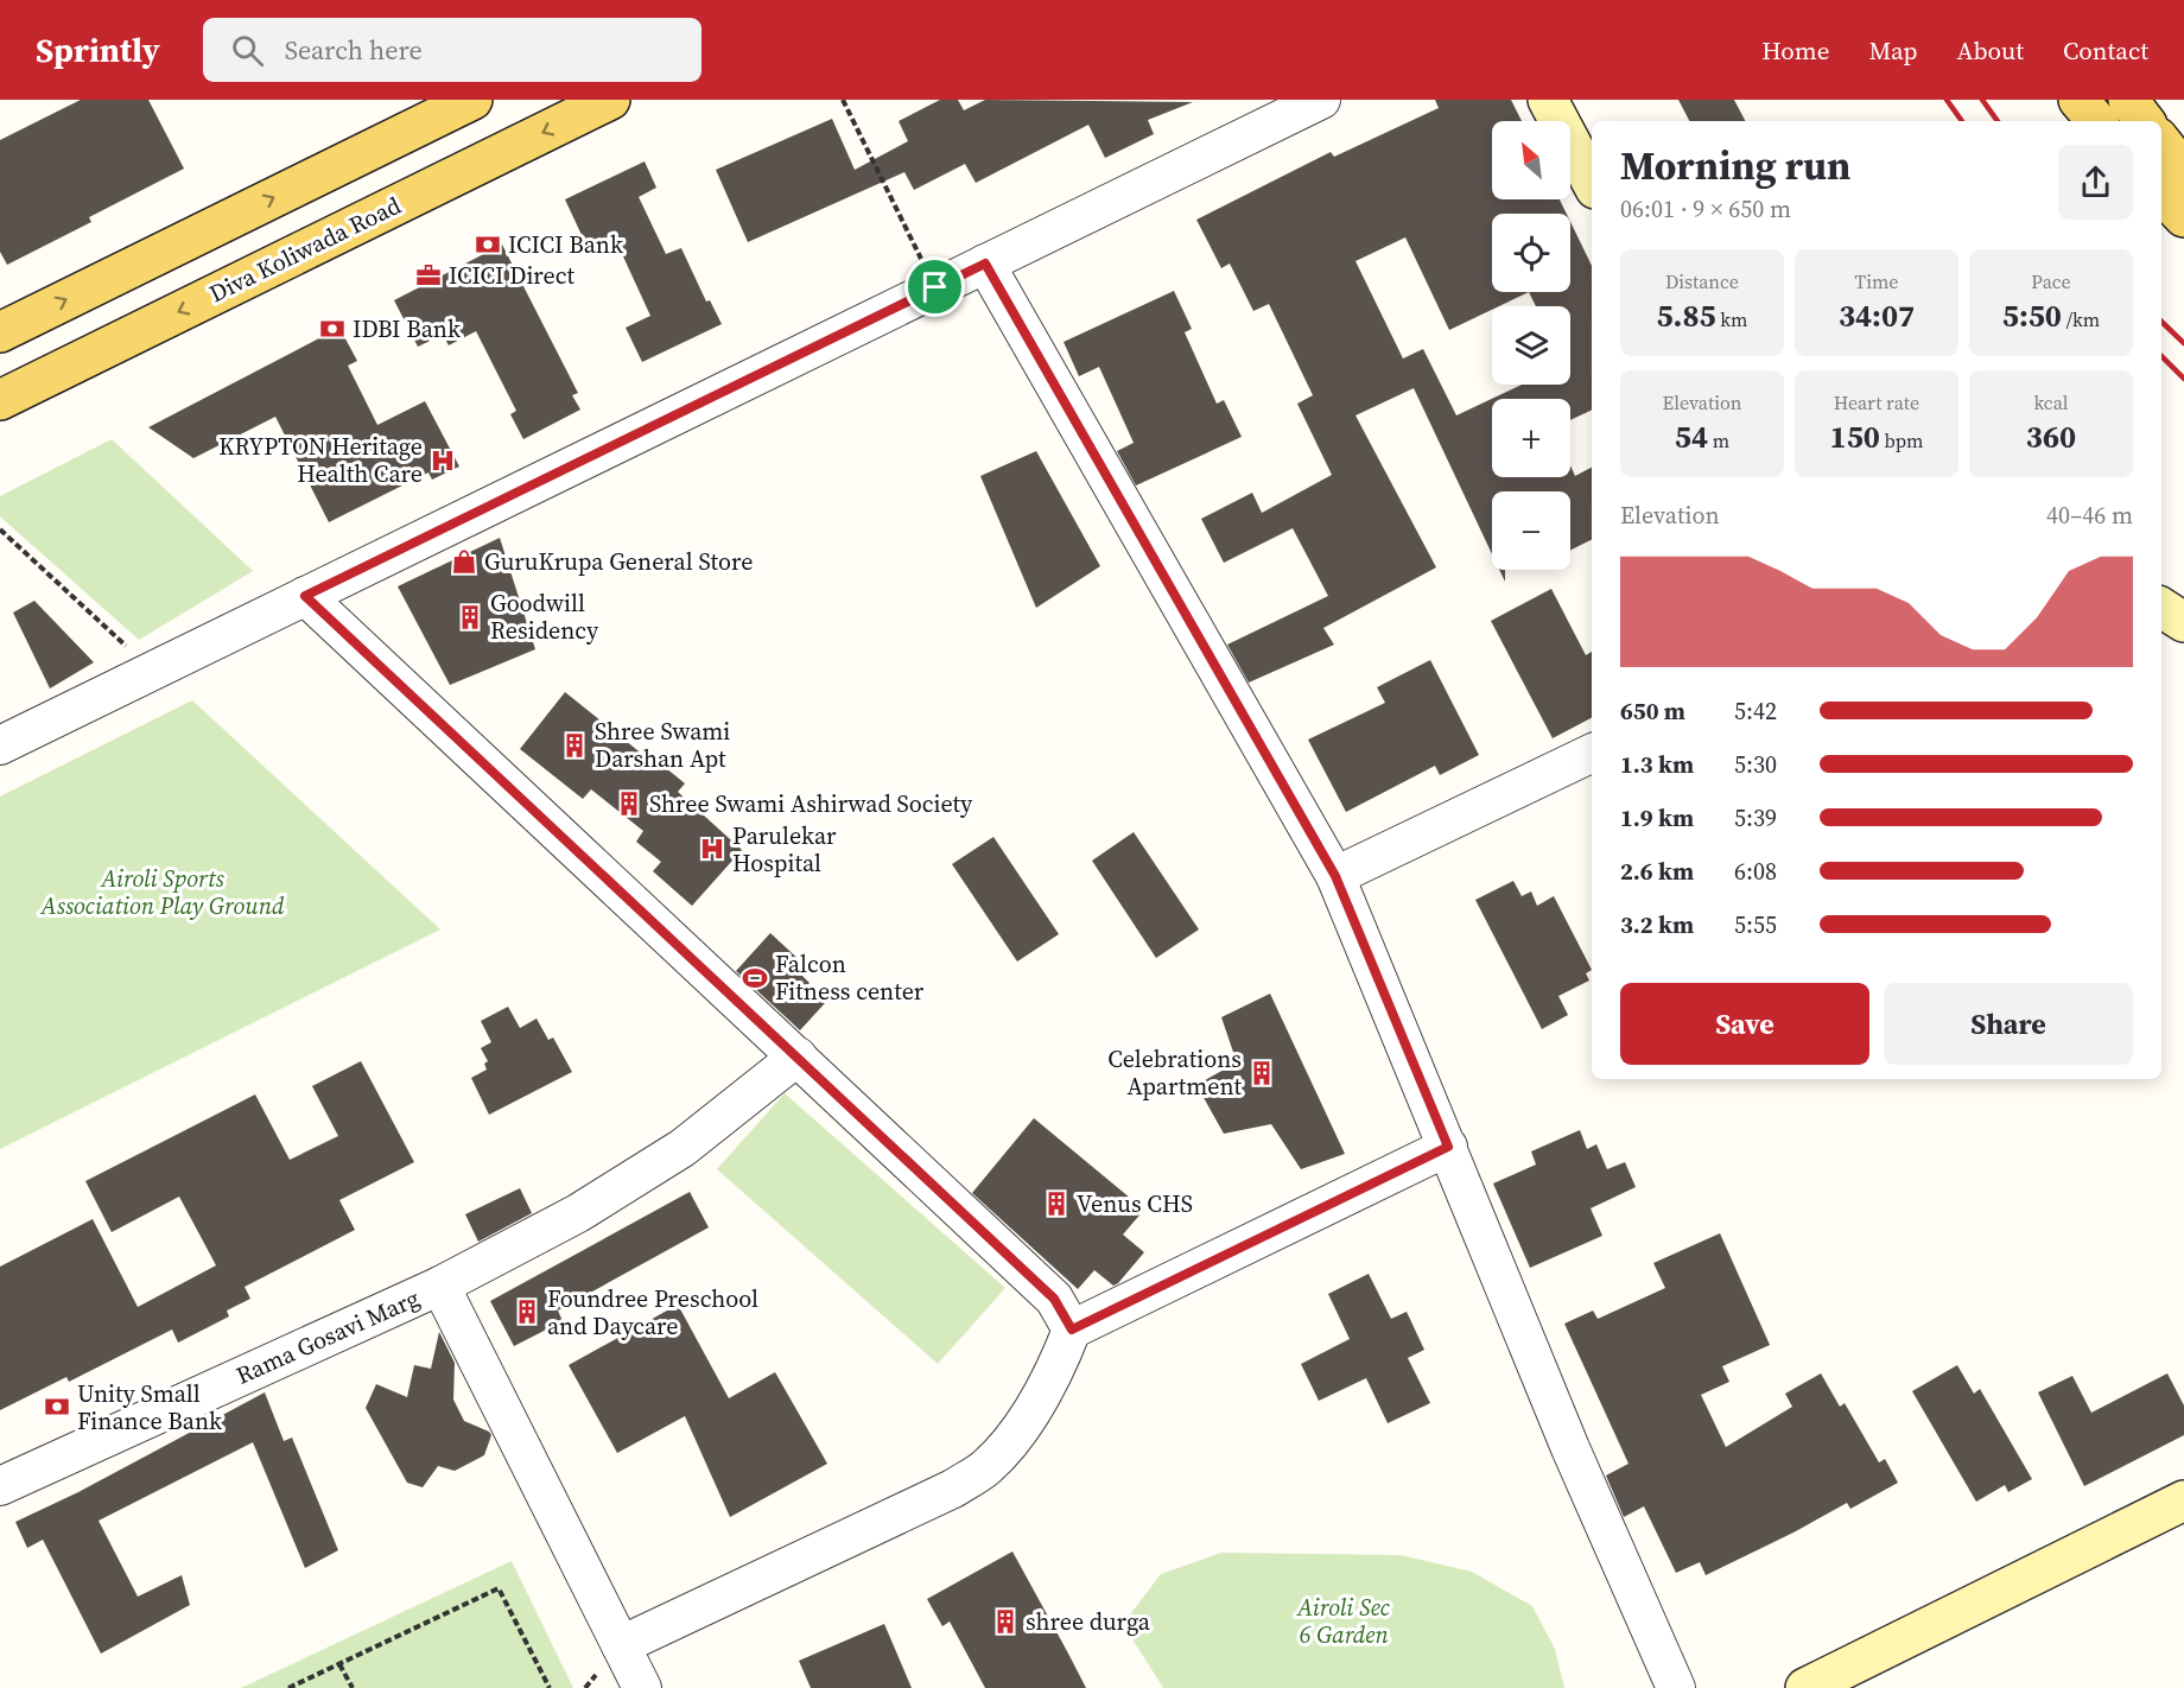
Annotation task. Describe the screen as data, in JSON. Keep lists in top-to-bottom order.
{
  "streets": {
    "main road": ["Diva Koliwada Road"],
    "street": ["Rama Gosavi Marg"]
  },
  "parks": ["Airoli Sports Association Play Ground", "Airoli Sec 6 Garden"],
  "places": {
    "bank": ["ICICI Bank", "IDBI Bank", "Unity Small Finance Bank"],
    "office": ["ICICI Direct"],
    "hospital": ["KRYPTON Heritage Health Care", "Parulekar Hospital"],
    "shop": ["GuruKrupa General Store"],
    "building": [
      "Goodwill Residency",
      "Shree Swami Darshan Apt",
      "Shree Swami Ashirwad Society",
      "Celebrations Apartment",
      "Venus CHS",
      "Foundree Preschool and Daycare",
      "shree durga"
    ],
    "sports": ["Falcon Fitness center"]
  },
  "north": "top left",
  "page": {
    "header": "Sprintly",
    "search": "Search here",
    "nav": [
      "Home",
      "Map",
      "About",
      "Contact"
    ],
    "map_buttons": ["+", "−"],
    "heading": ["Morning run", "06:01 · 9 × 650 m"],
    "stats": [
      ["Distance", "5.85 km"],
      ["Time", "34:07"],
      ["Pace", "5:50 /km"],
      ["Elevation", "54 m"],
      ["Heart rate", "150 bpm"],
      ["kcal", "360"]
    ],
    "chart": ["Elevation", "40–46 m"],
    "list": [
      {
        "name": "650 m",
        "note": "5:42"
      },
      {
        "name": "1.3 km",
        "note": "5:30"
      },
      {
        "name": "1.9 km",
        "note": "5:39"
      },
      {
        "name": "2.6 km",
        "note": "6:08"
      },
      {
        "name": "3.2 km",
        "note": "5:55"
      }
    ],
    "buttons": ["Save", "Share"]
  }
}
